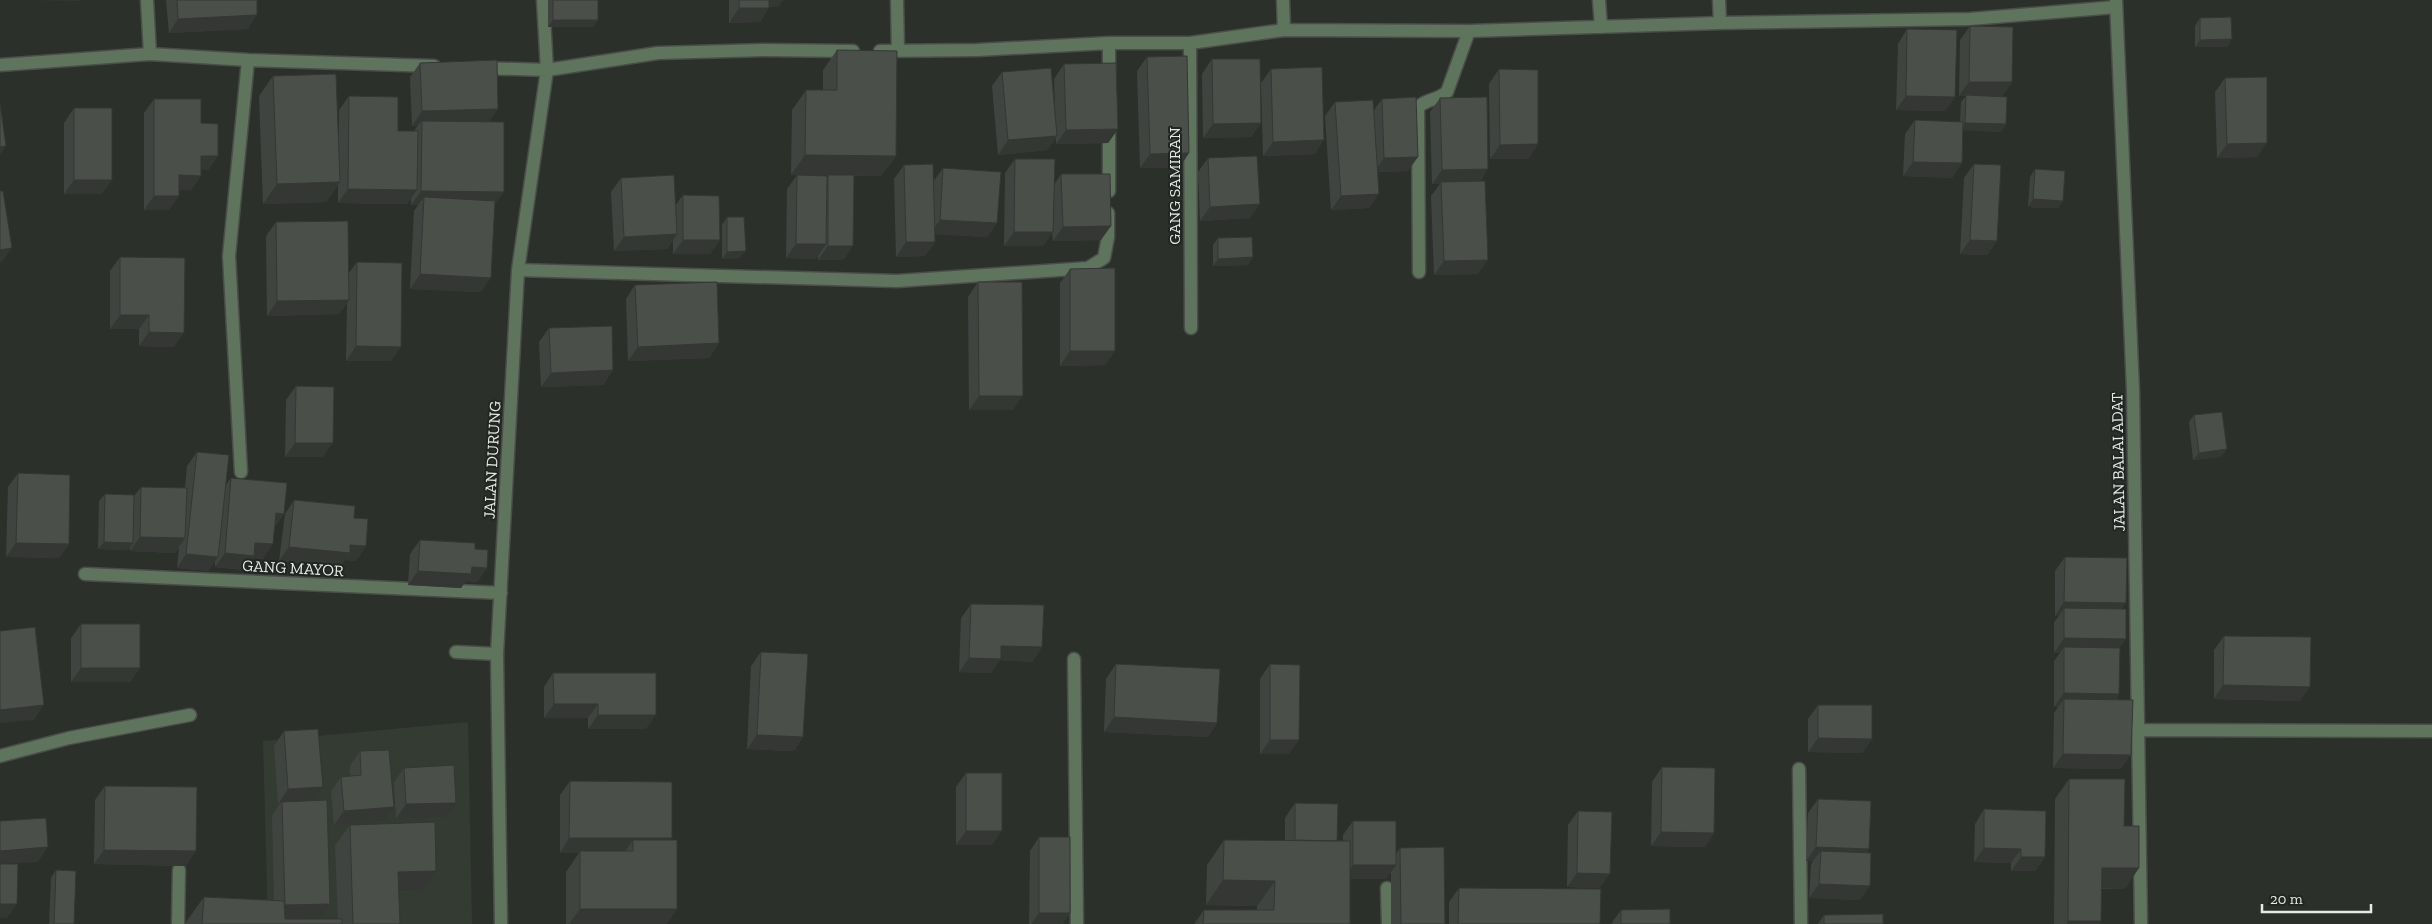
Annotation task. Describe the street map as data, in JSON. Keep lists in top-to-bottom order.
{
  "streets": {
    "street": [
      "GANG SAMIRAN",
      "JALAN DURUNG",
      "JALAN BALAI ADAT",
      "GANG MAYOR"
    ]
  },
  "crossings": [
    ["JALAN DURUNG", "GANG MAYOR"]
  ],
  "scale_bar": "20 m"
}
